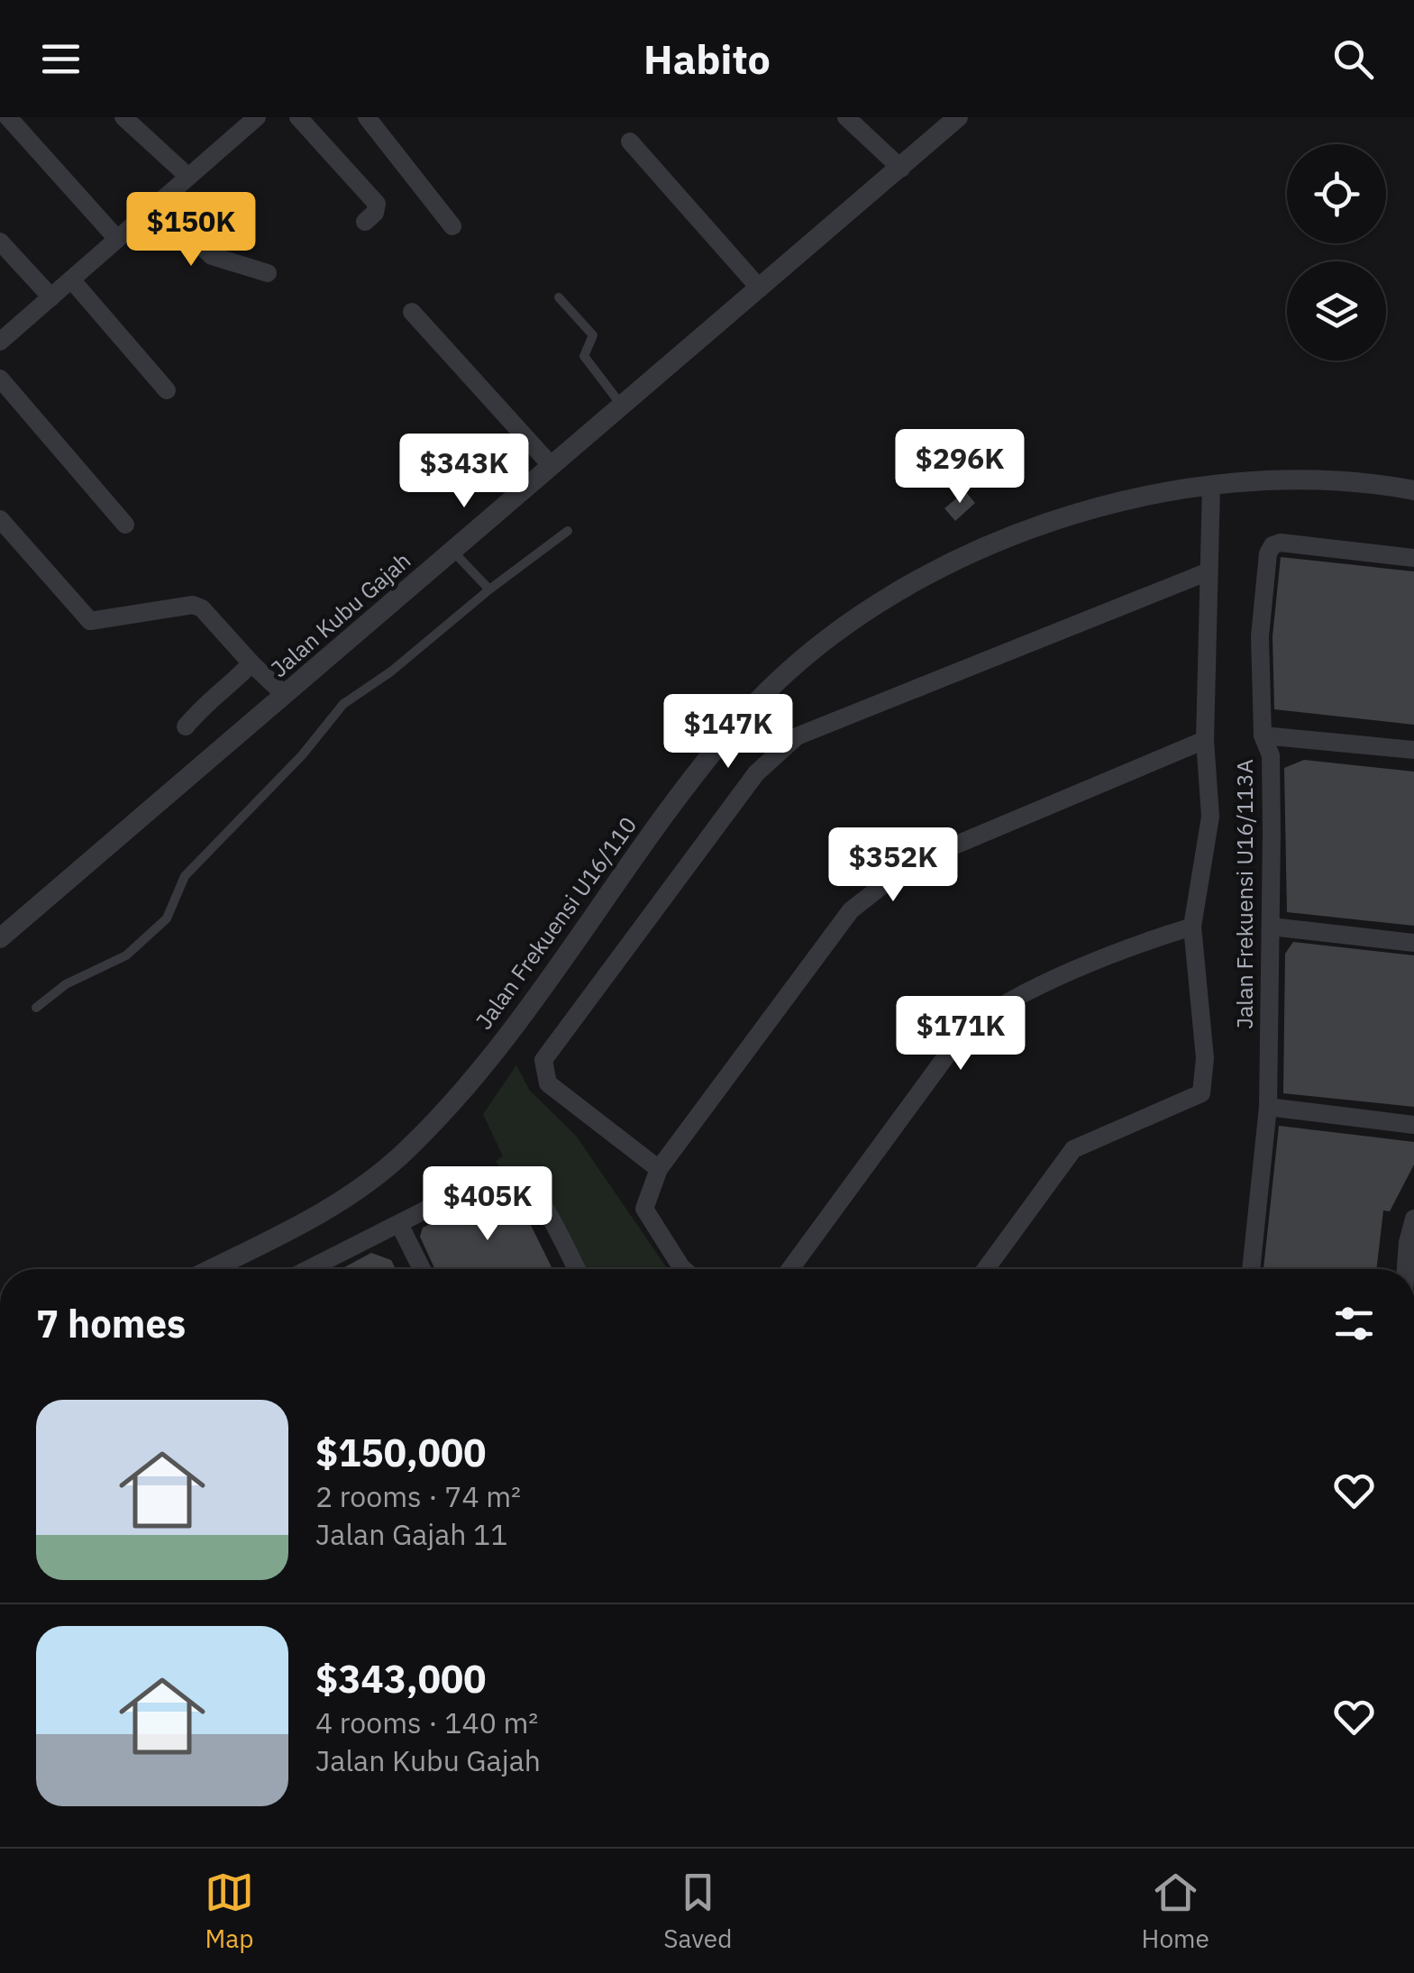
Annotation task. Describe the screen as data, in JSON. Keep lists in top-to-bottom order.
{
  "streets": {
    "street": ["Jalan Kubu Gajah", "Jalan Frekuensi U16/113A", "Jalan Frekuensi U16/110"]
  },
  "page": {
    "header": "Habito",
    "price": [
      "$150K",
      "$296K",
      "$343K",
      "$147K",
      "$352K",
      "$171K",
      "$405K"
    ],
    "heading": "7 homes",
    "list": [
      {
        "name": "$150,000",
        "note": "2 rooms · 74 m² · Jalan Gajah 11"
      },
      {
        "name": "$343,000",
        "note": "4 rooms · 140 m² · Jalan Kubu Gajah"
      }
    ],
    "tabs": ["Map", "Saved", "Home"]
  }
}
